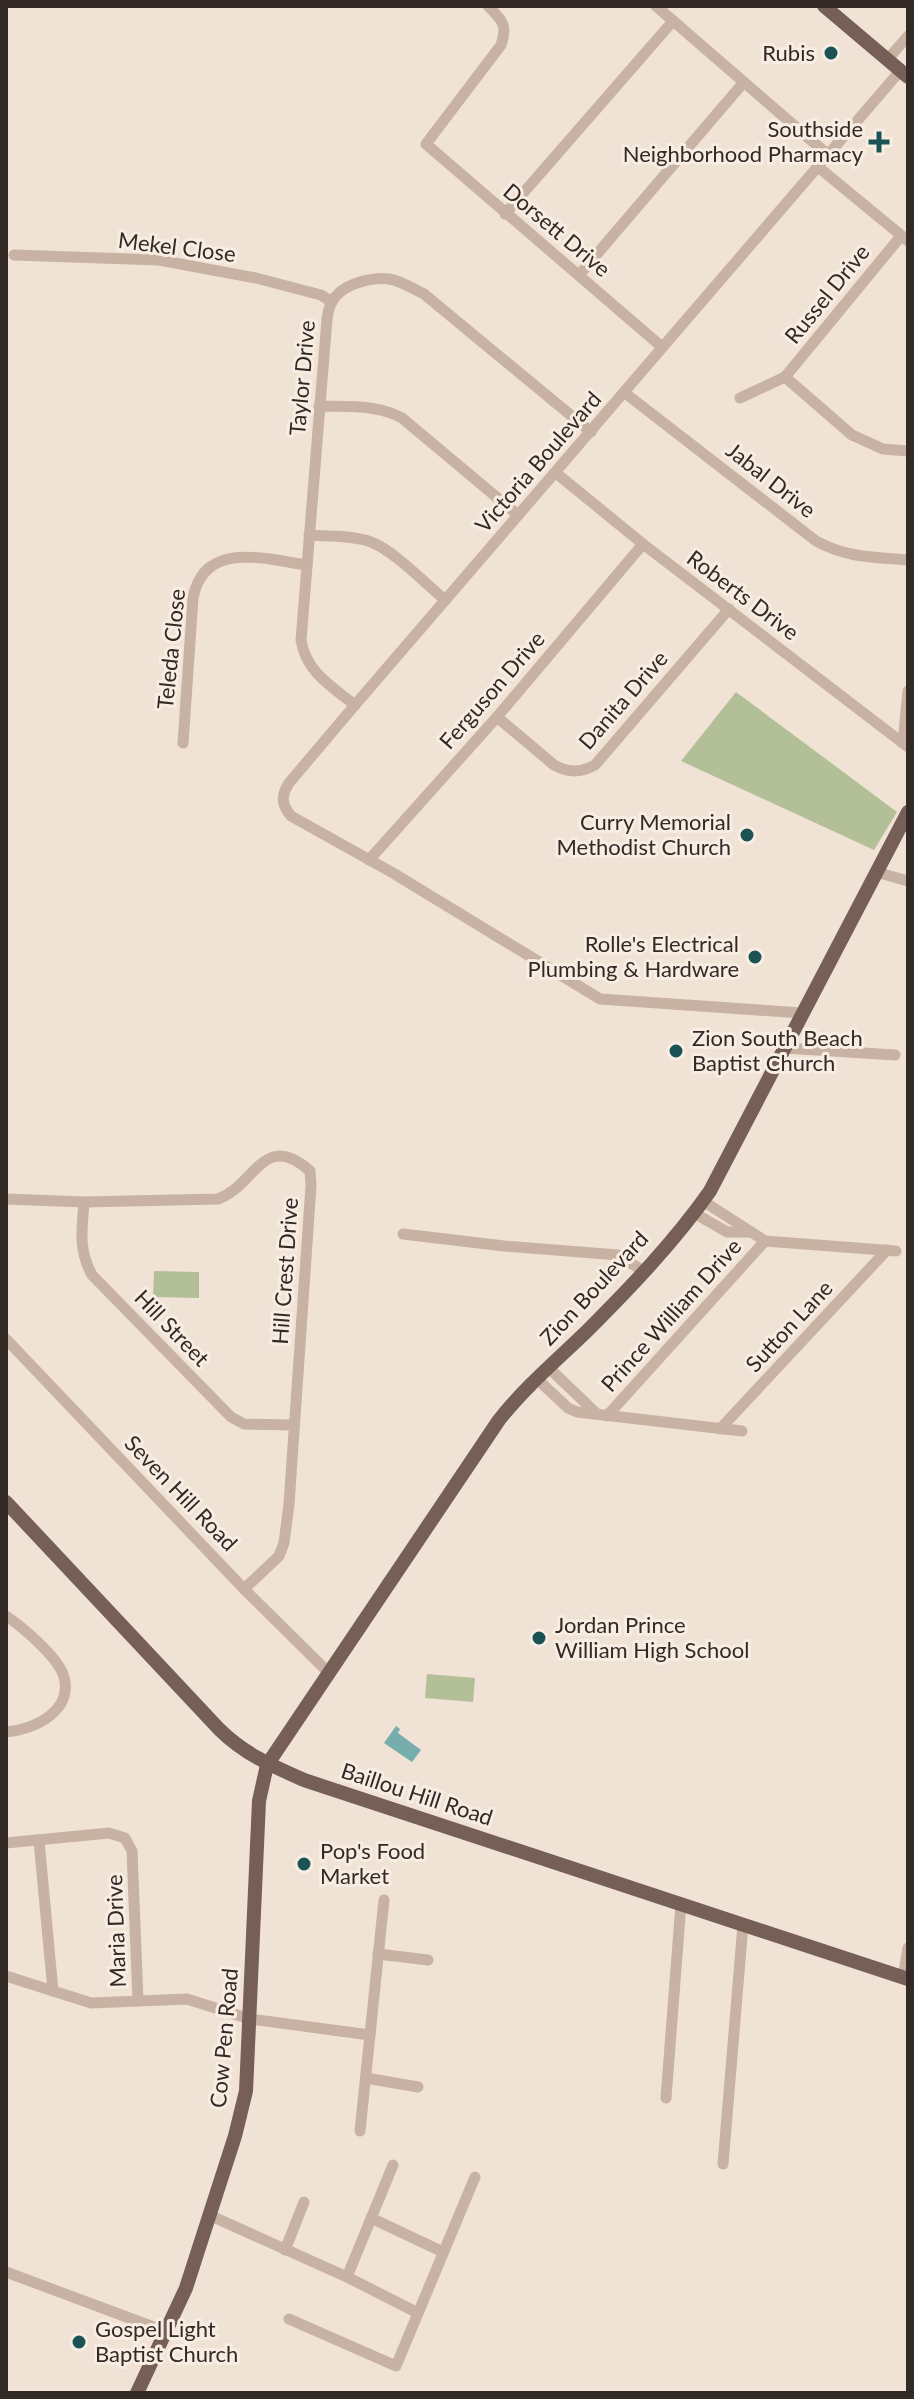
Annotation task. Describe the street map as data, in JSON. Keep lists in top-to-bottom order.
{
  "streets": {
    "main road": ["Zion Boulevard", "Baillou Hill Road", "Cow Pen Road"],
    "street": [
      "Dorsett Drive",
      "Mekel Close",
      "Russel Drive",
      "Taylor Drive",
      "Victoria Boulevard",
      "Jabal Drive",
      "Roberts Drive",
      "Teleda Close",
      "Ferguson Drive",
      "Danita Drive",
      "Hill Crest Drive",
      "Prince William Drive",
      "Sutton Lane",
      "Hill Street",
      "Seven Hill Road",
      "Maria Drive"
    ]
  },
  "crossings": [
    ["Dorsett Drive", "Victoria Boulevard"],
    ["Mekel Close", "Taylor Drive"],
    ["Taylor Drive", "Victoria Boulevard"],
    ["Taylor Drive", "Teleda Close"],
    ["Victoria Boulevard", "Jabal Drive"],
    ["Victoria Boulevard", "Roberts Drive"],
    ["Victoria Boulevard", "Ferguson Drive"],
    ["Roberts Drive", "Ferguson Drive"],
    ["Roberts Drive", "Danita Drive"],
    ["Ferguson Drive", "Danita Drive"],
    ["Hill Crest Drive", "Hill Street"],
    ["Hill Crest Drive", "Seven Hill Road"],
    ["Zion Boulevard", "Seven Hill Road"],
    ["Zion Boulevard", "Baillou Hill Road"],
    ["Zion Boulevard", "Cow Pen Road"],
    ["Prince William Drive", "Sutton Lane"],
    ["Baillou Hill Road", "Cow Pen Road"],
    ["Maria Drive", "Cow Pen Road"]
  ],
  "places": {
    "other": [
      "Rubis",
      "Curry Memorial Methodist Church",
      "Rolle's Electrical Plumbing & Hardware",
      "Zion South Beach Baptist Church",
      "Jordan Prince William High School",
      "Pop's Food Market",
      "Gospel Light Baptist Church"
    ],
    "health": ["Southside Neighborhood Pharmacy"]
  }
}
